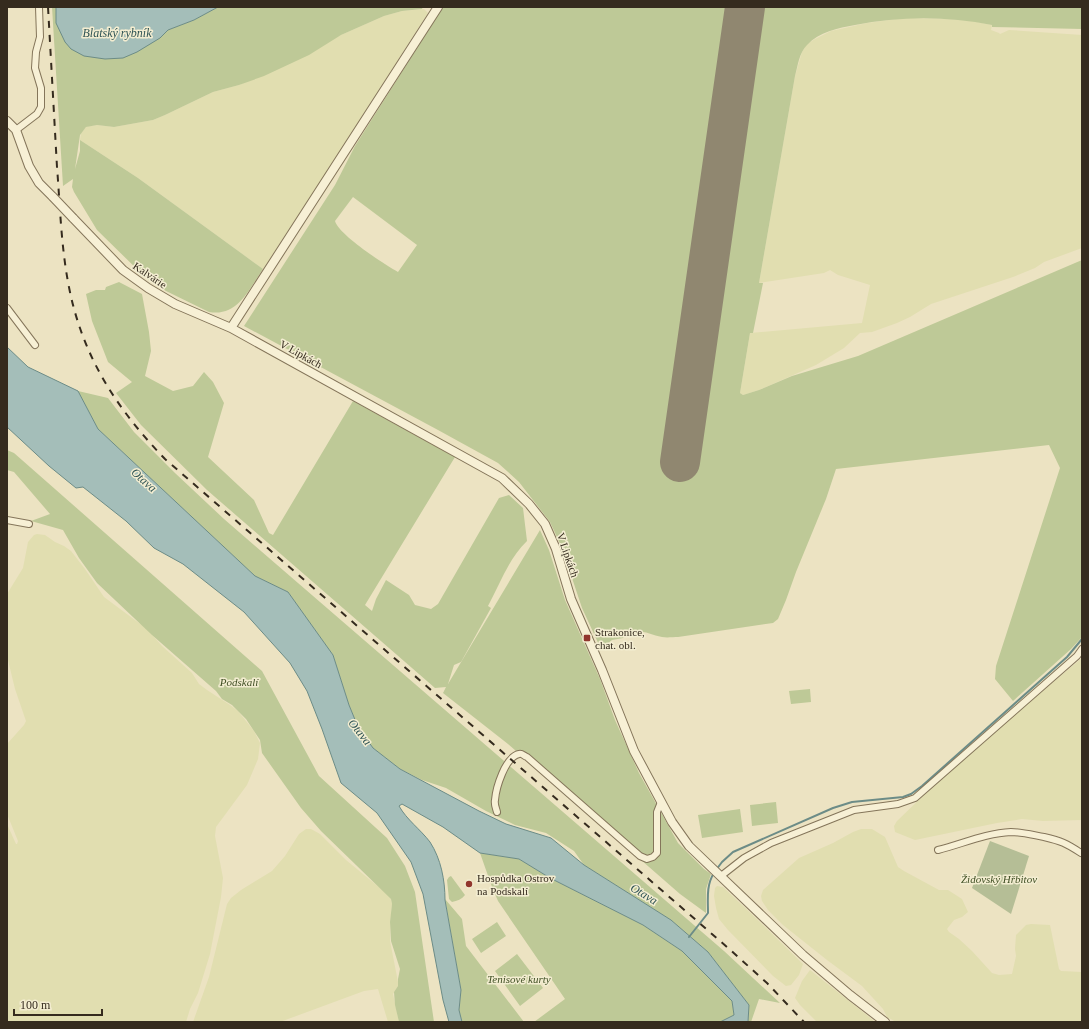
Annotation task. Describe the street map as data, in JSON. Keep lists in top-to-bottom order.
{
  "streets": {
    "street": ["Kalvárie", "V Lipkách"]
  },
  "crossings": [
    ["Kalvárie", "V Lipkách"]
  ],
  "water": ["Blatský rybník", "Otava"],
  "parks": ["Podskalí", "Židovský Hřbitov", "Tenisové kurty"],
  "places": {
    "transit": ["Strakonice, chat. obl."],
    "other": ["Hospůdka Ostrov na Podskalí"]
  },
  "scale_bar": "100 m"
}
